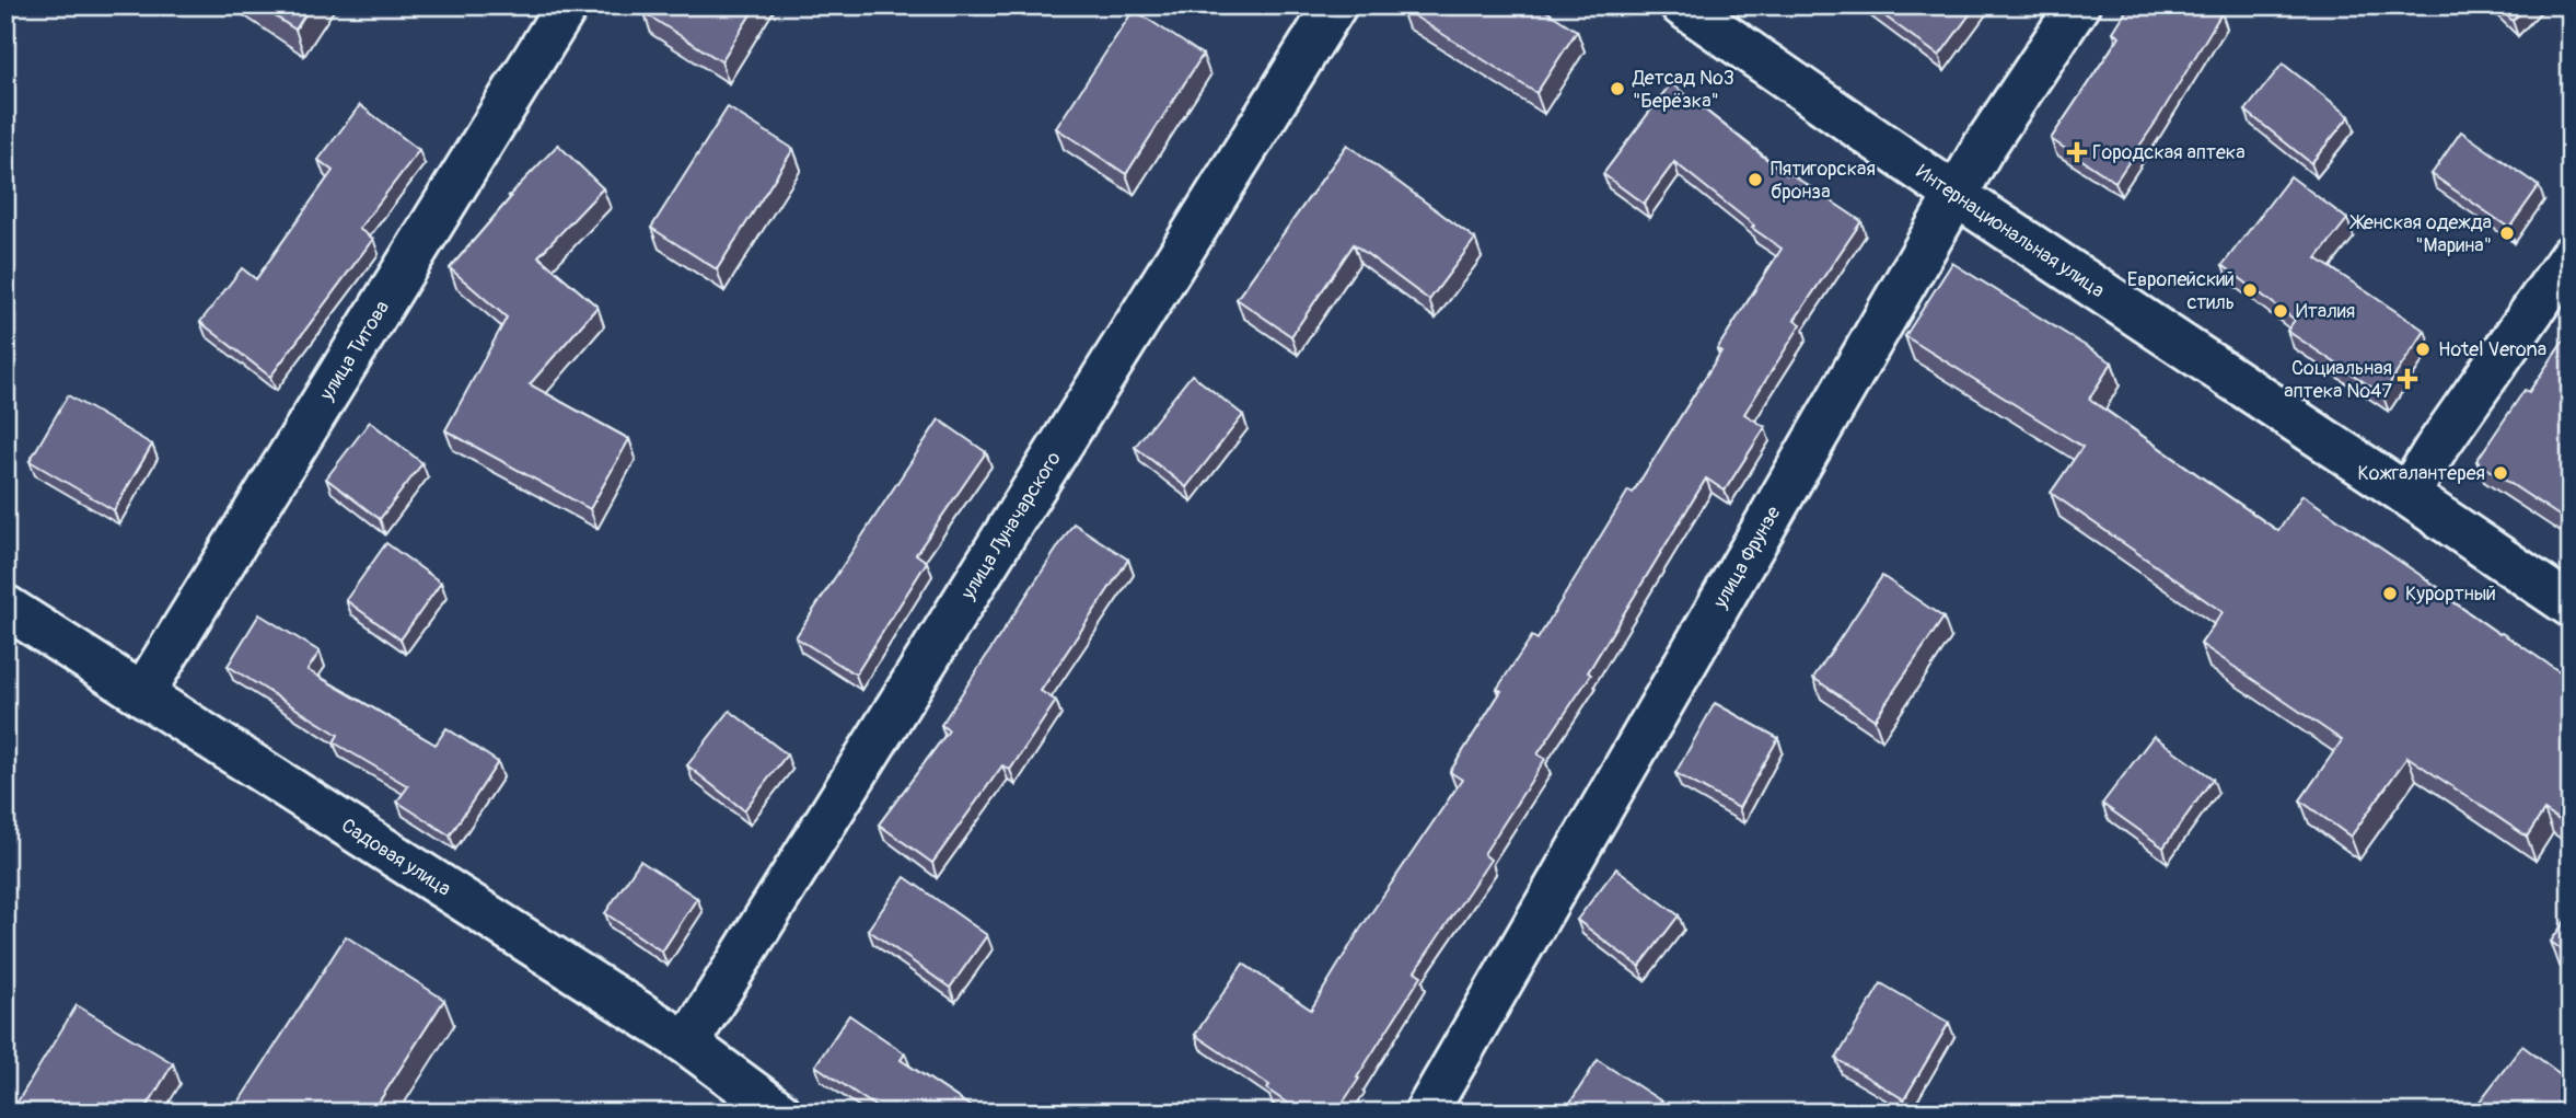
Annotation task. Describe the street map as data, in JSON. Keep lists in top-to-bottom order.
{
  "streets": {
    "street": [
      "Интернациональная улица",
      "улица Титова",
      "улица Луначарского",
      "улица Фрунзе",
      "Садовая улица"
    ]
  },
  "crossings": [
    ["Интернациональная улица", "улица Фрунзе"],
    ["улица Титова", "Садовая улица"],
    ["улица Луначарского", "Садовая улица"]
  ],
  "places": {
    "other": [
      "Детсад №3 \"Берёзка\"",
      "Пятигорская бронза",
      "Женская одежда \"Марина\"",
      "Европейский стиль",
      "Италия",
      "Hotel Verona",
      "Кожгалантерея",
      "Курортный"
    ],
    "health": ["Городская аптека", "Социальная аптека №47"]
  }
}
